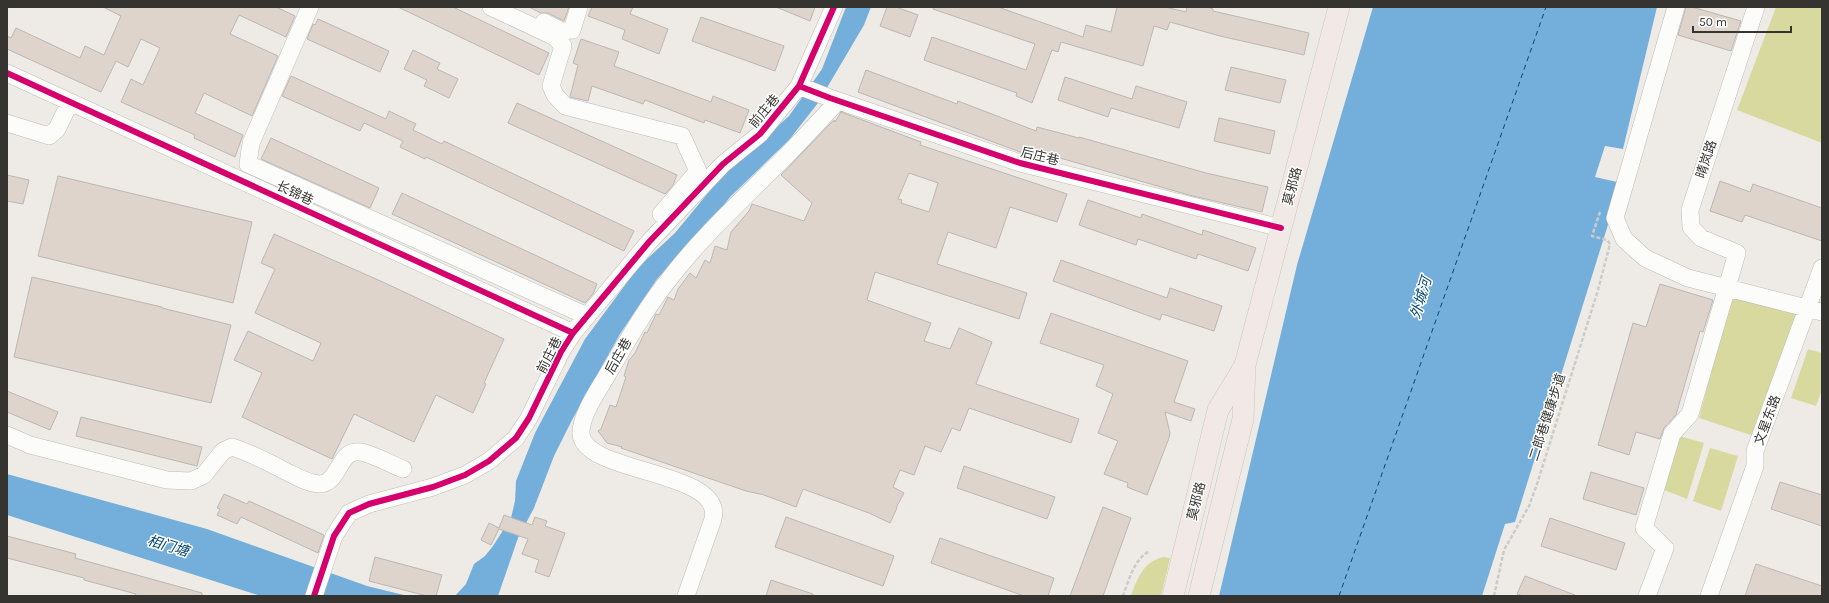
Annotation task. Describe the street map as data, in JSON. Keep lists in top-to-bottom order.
{
  "streets": {
    "main road": ["莫邪路"],
    "street": [
      "前庄巷",
      "后庄巷",
      "晴岚路",
      "长锦巷",
      "文星东路"
    ],
    "path": ["二郎巷健康步道"]
  },
  "crossings": [
    ["前庄巷", "后庄巷"],
    ["前庄巷", "长锦巷"],
    ["后庄巷", "莫邪路"]
  ],
  "water": ["外城河", "相门塘"],
  "scale_bar": "50 m"
}
